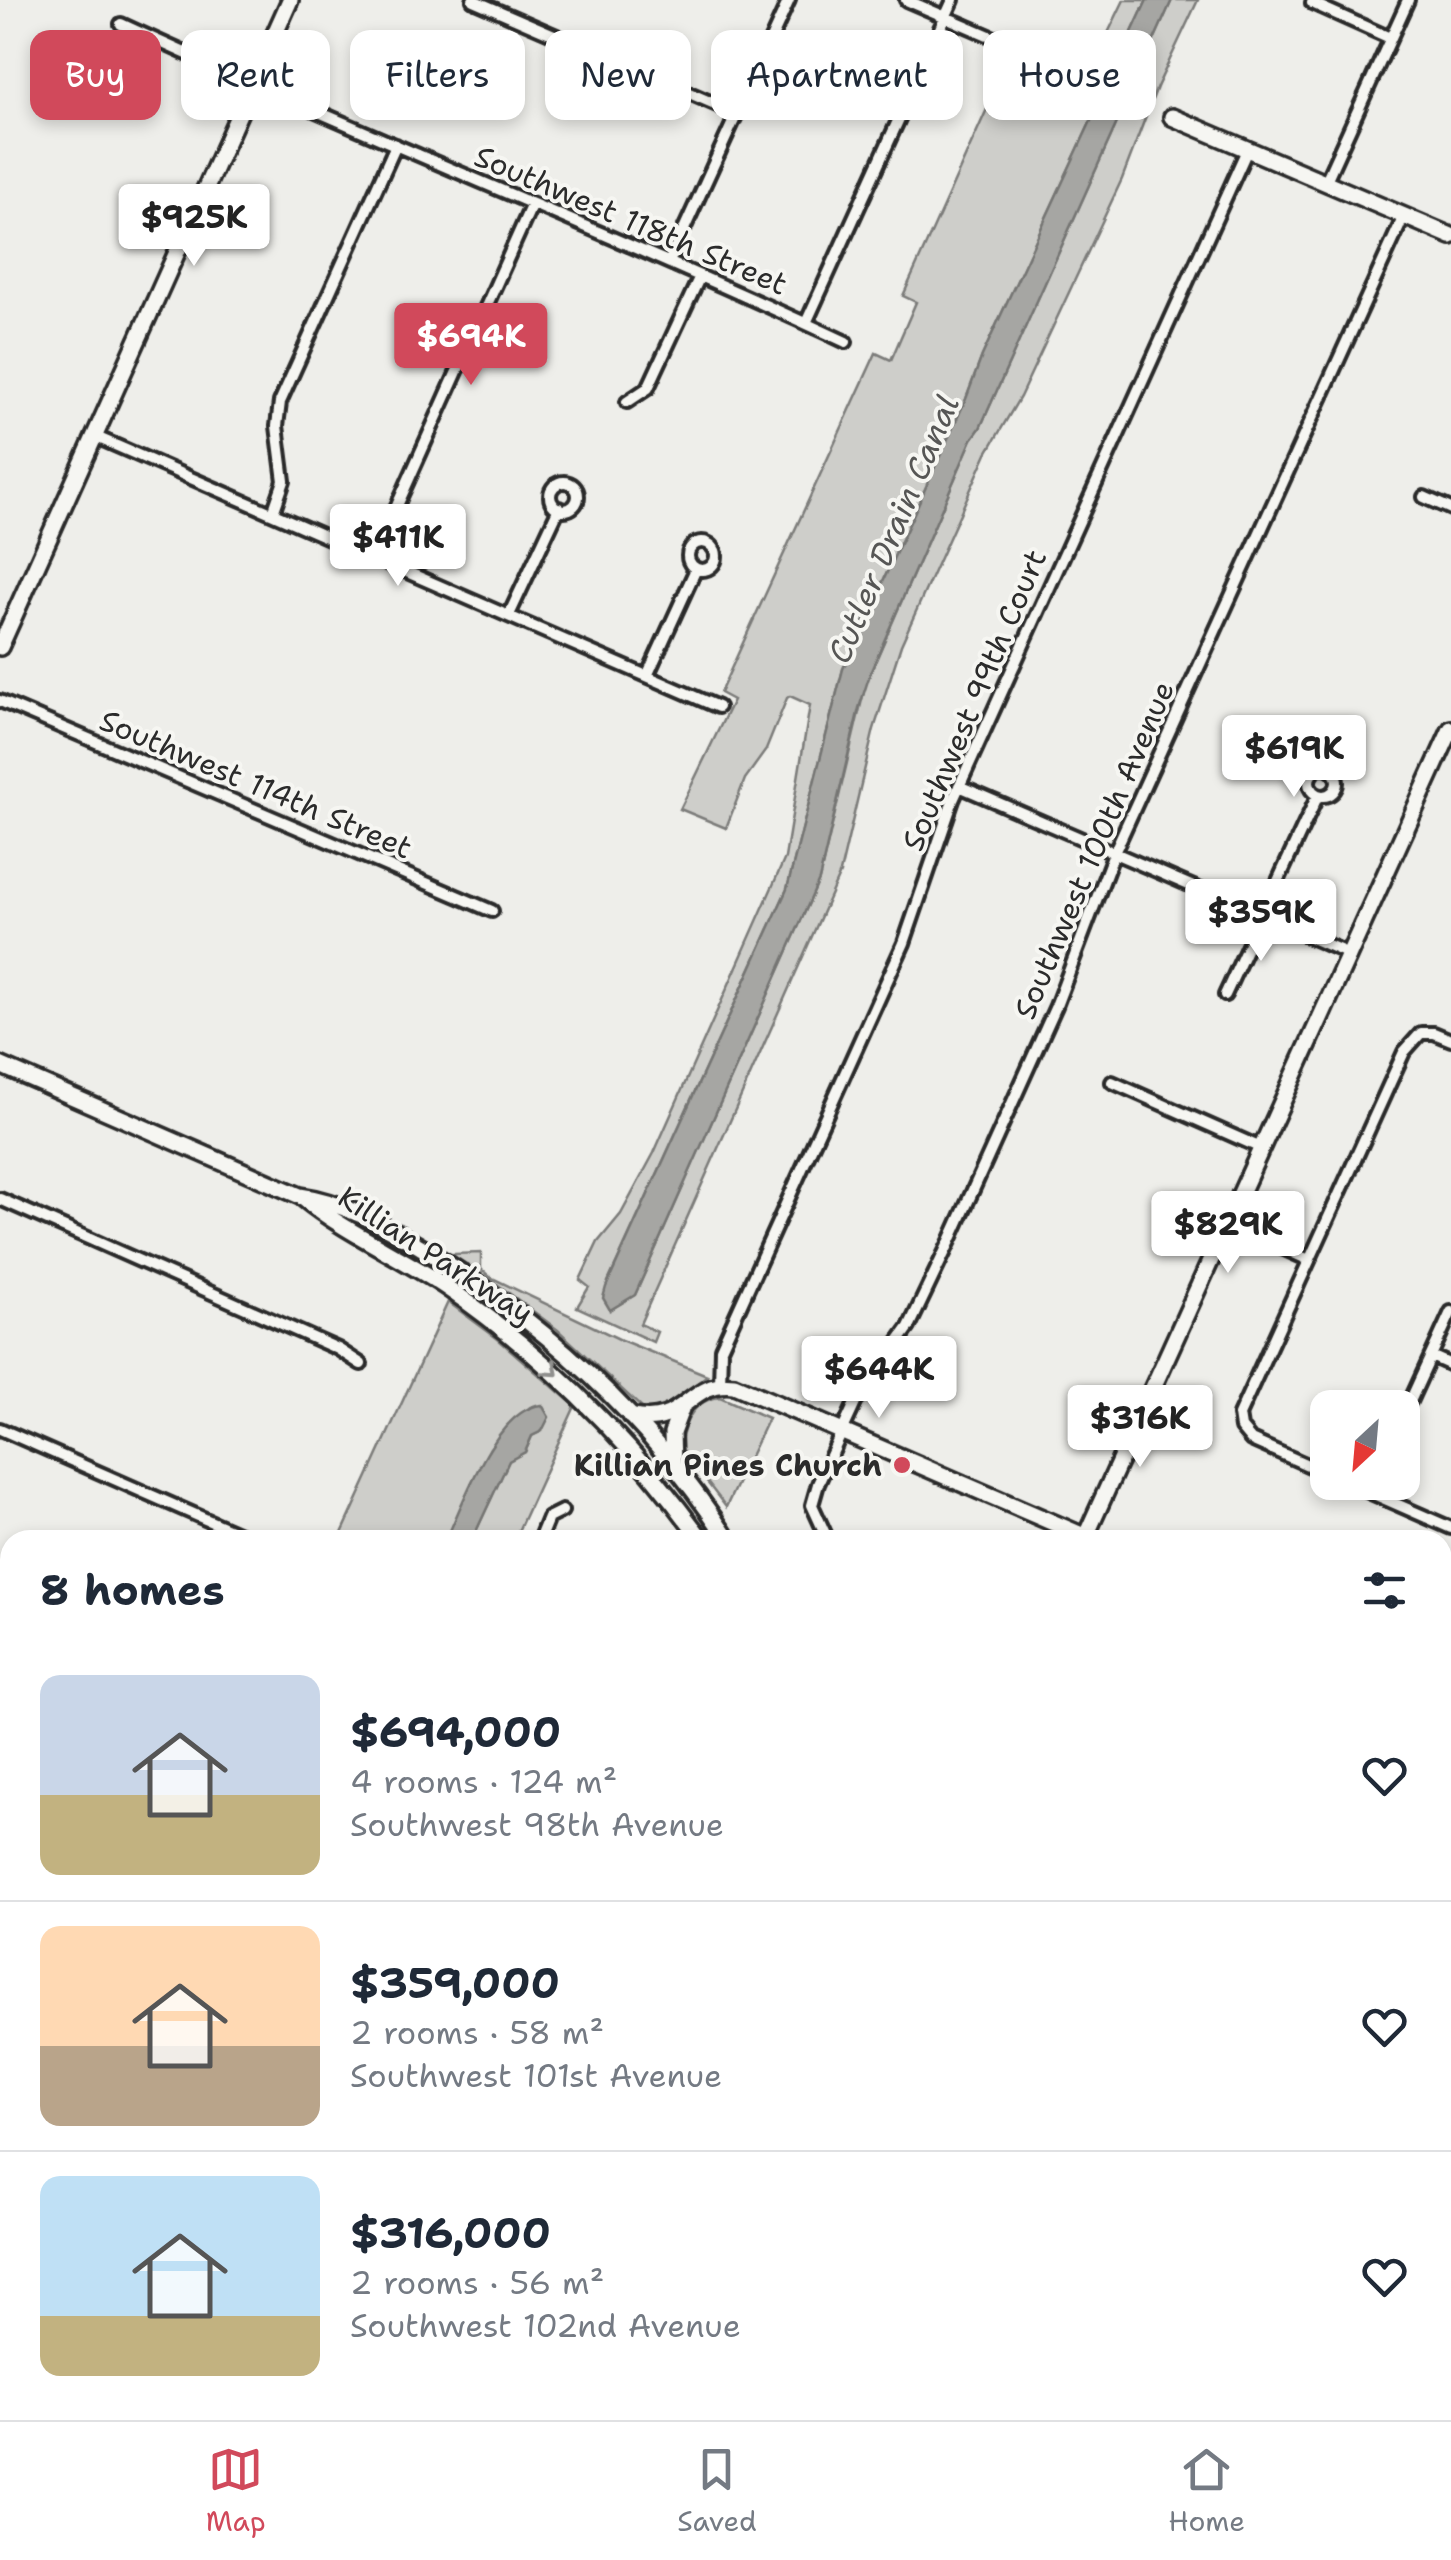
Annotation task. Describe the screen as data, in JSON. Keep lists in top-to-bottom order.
{
  "streets": {
    "street": [
      "Southwest 118th Street",
      "Southwest 99th Court",
      "Southwest 114th Street",
      "Southwest 100th Avenue",
      "Killian Parkway"
    ]
  },
  "water": ["Cutler Drain Canal"],
  "places": ["Killian Pines Church"],
  "north": "bottom left",
  "page": {
    "chip": [
      "Buy",
      "Rent",
      "Filters",
      "New",
      "Apartment",
      "House"
    ],
    "price": [
      "$925K",
      "$694K",
      "$411K",
      "$619K",
      "$359K",
      "$829K",
      "$644K",
      "$316K"
    ],
    "heading": "8 homes",
    "list": [
      {
        "name": "$694,000",
        "note": "4 rooms · 124 m² · Southwest 98th Avenue"
      },
      {
        "name": "$359,000",
        "note": "2 rooms · 58 m² · Southwest 101st Avenue"
      },
      {
        "name": "$316,000",
        "note": "2 rooms · 56 m² · Southwest 102nd Avenue"
      }
    ],
    "tabs": ["Map", "Saved", "Home"]
  }
}
